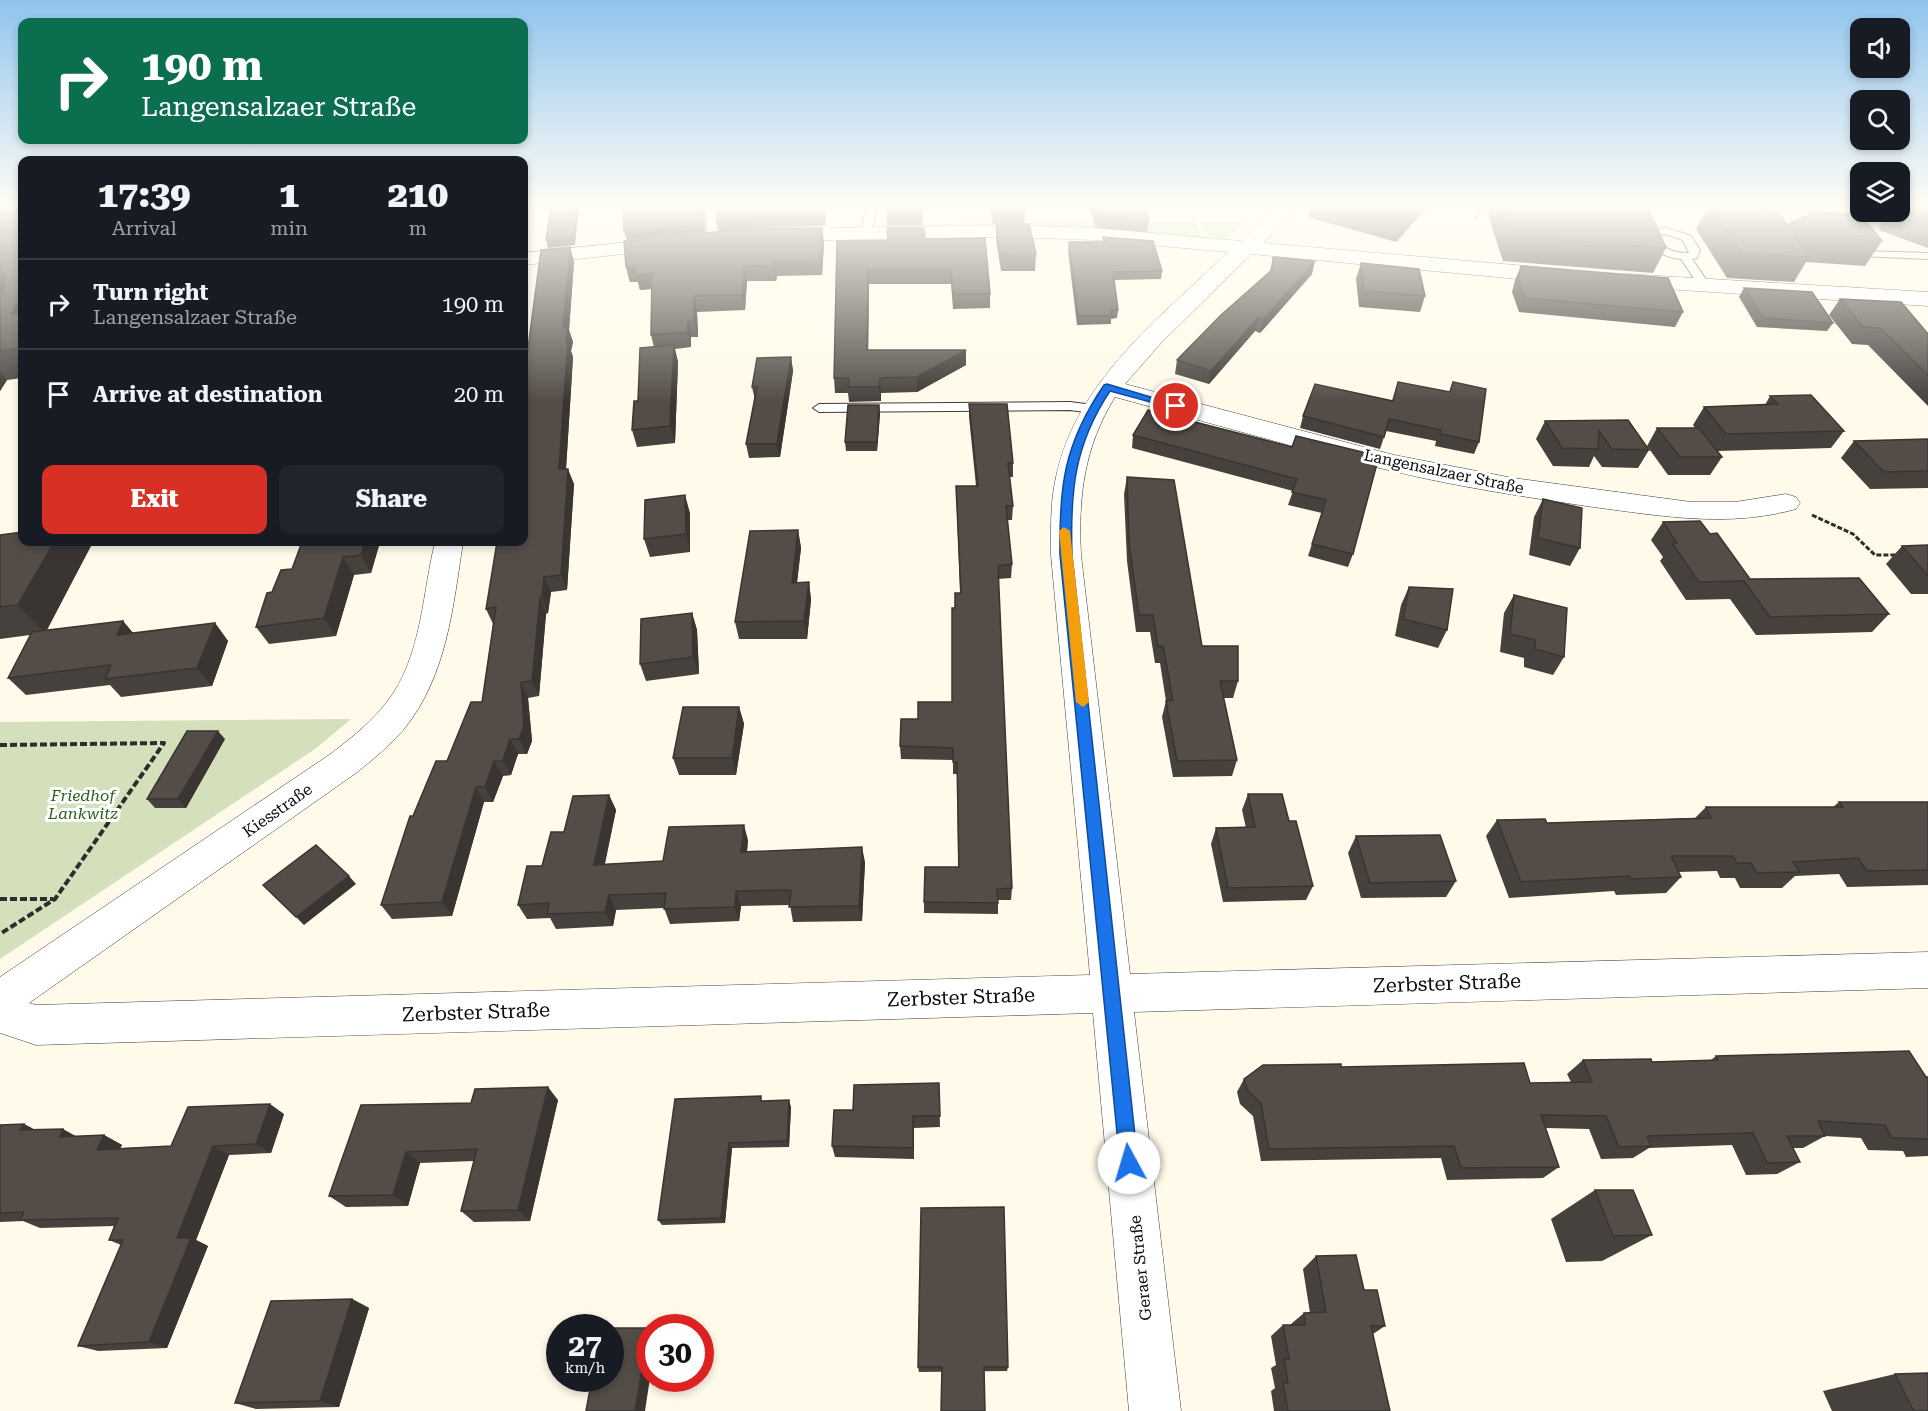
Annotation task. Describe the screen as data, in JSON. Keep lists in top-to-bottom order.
{
  "streets": {
    "street": [
      "Langensalzaer Straße",
      "Kiesstraße",
      "Zerbster Straße",
      "Geraer Straße"
    ]
  },
  "crossings": [
    ["Langensalzaer Straße", "Geraer Straße"],
    ["Zerbster Straße", "Geraer Straße"]
  ],
  "parks": ["Friedhof Lankwitz"],
  "page": {
    "turn": ["190 m", "Langensalzaer Straße"],
    "eta": [
      "17:39",
      "Arrival",
      "1",
      "min",
      "210",
      "m"
    ],
    "list": [
      {
        "name": "Turn right",
        "note": "Langensalzaer Straße",
        "value": "190 m"
      },
      {
        "name": "Arrive at destination",
        "value": "20 m"
      }
    ],
    "buttons": ["Exit", "Share"],
    "speed": "27 km/h",
    "limit": "30"
  }
}
